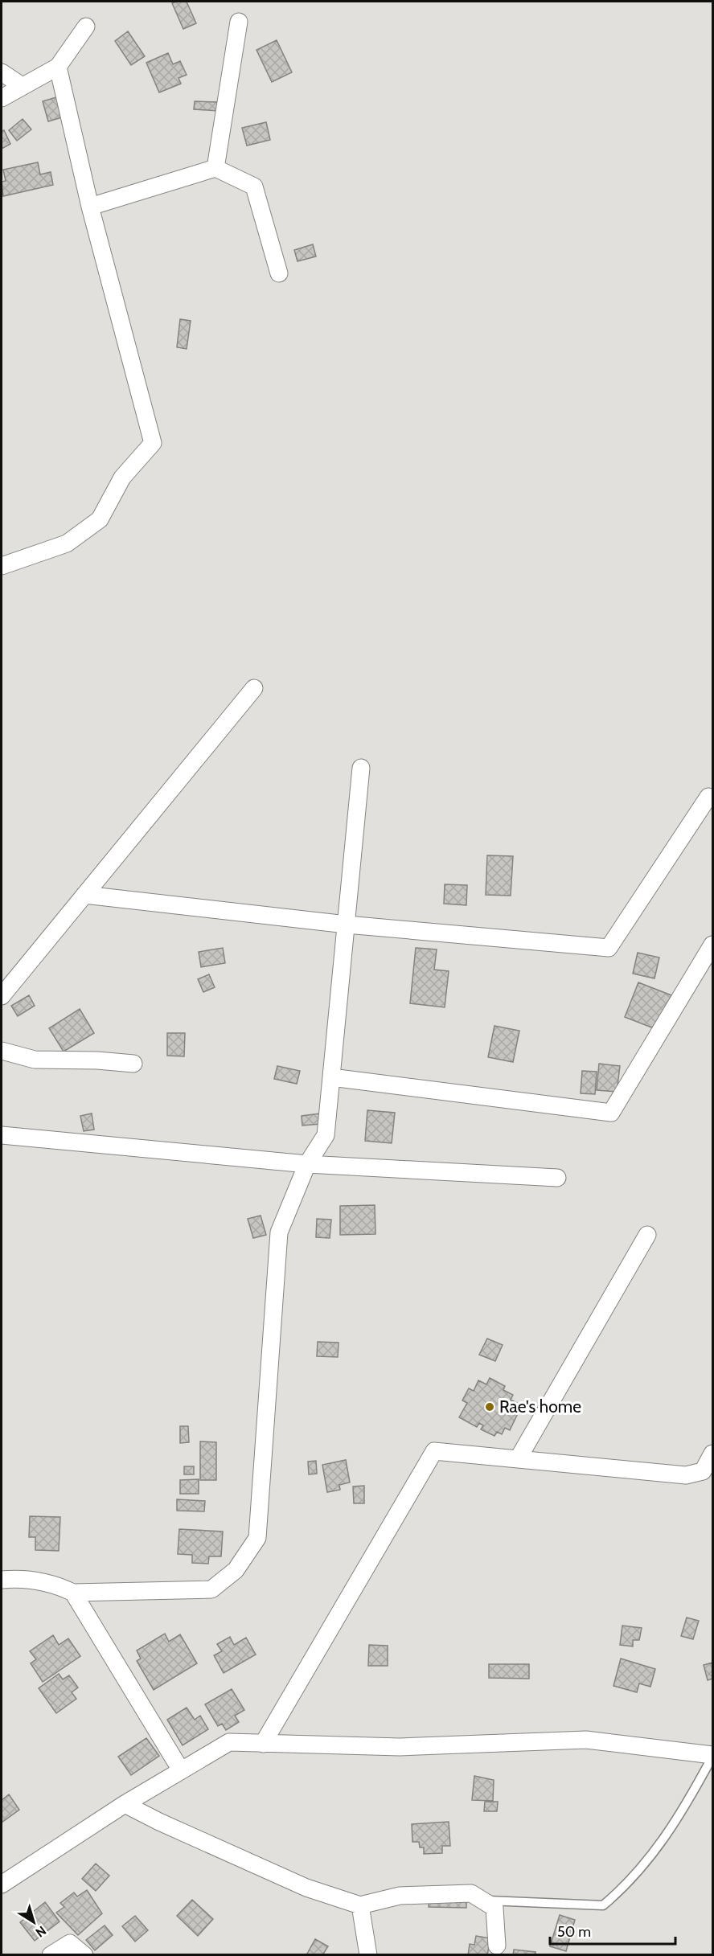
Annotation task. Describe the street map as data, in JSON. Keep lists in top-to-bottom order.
{
  "places": ["Rae's home"],
  "scale_bar": "50 m",
  "north": "bottom right"
}
